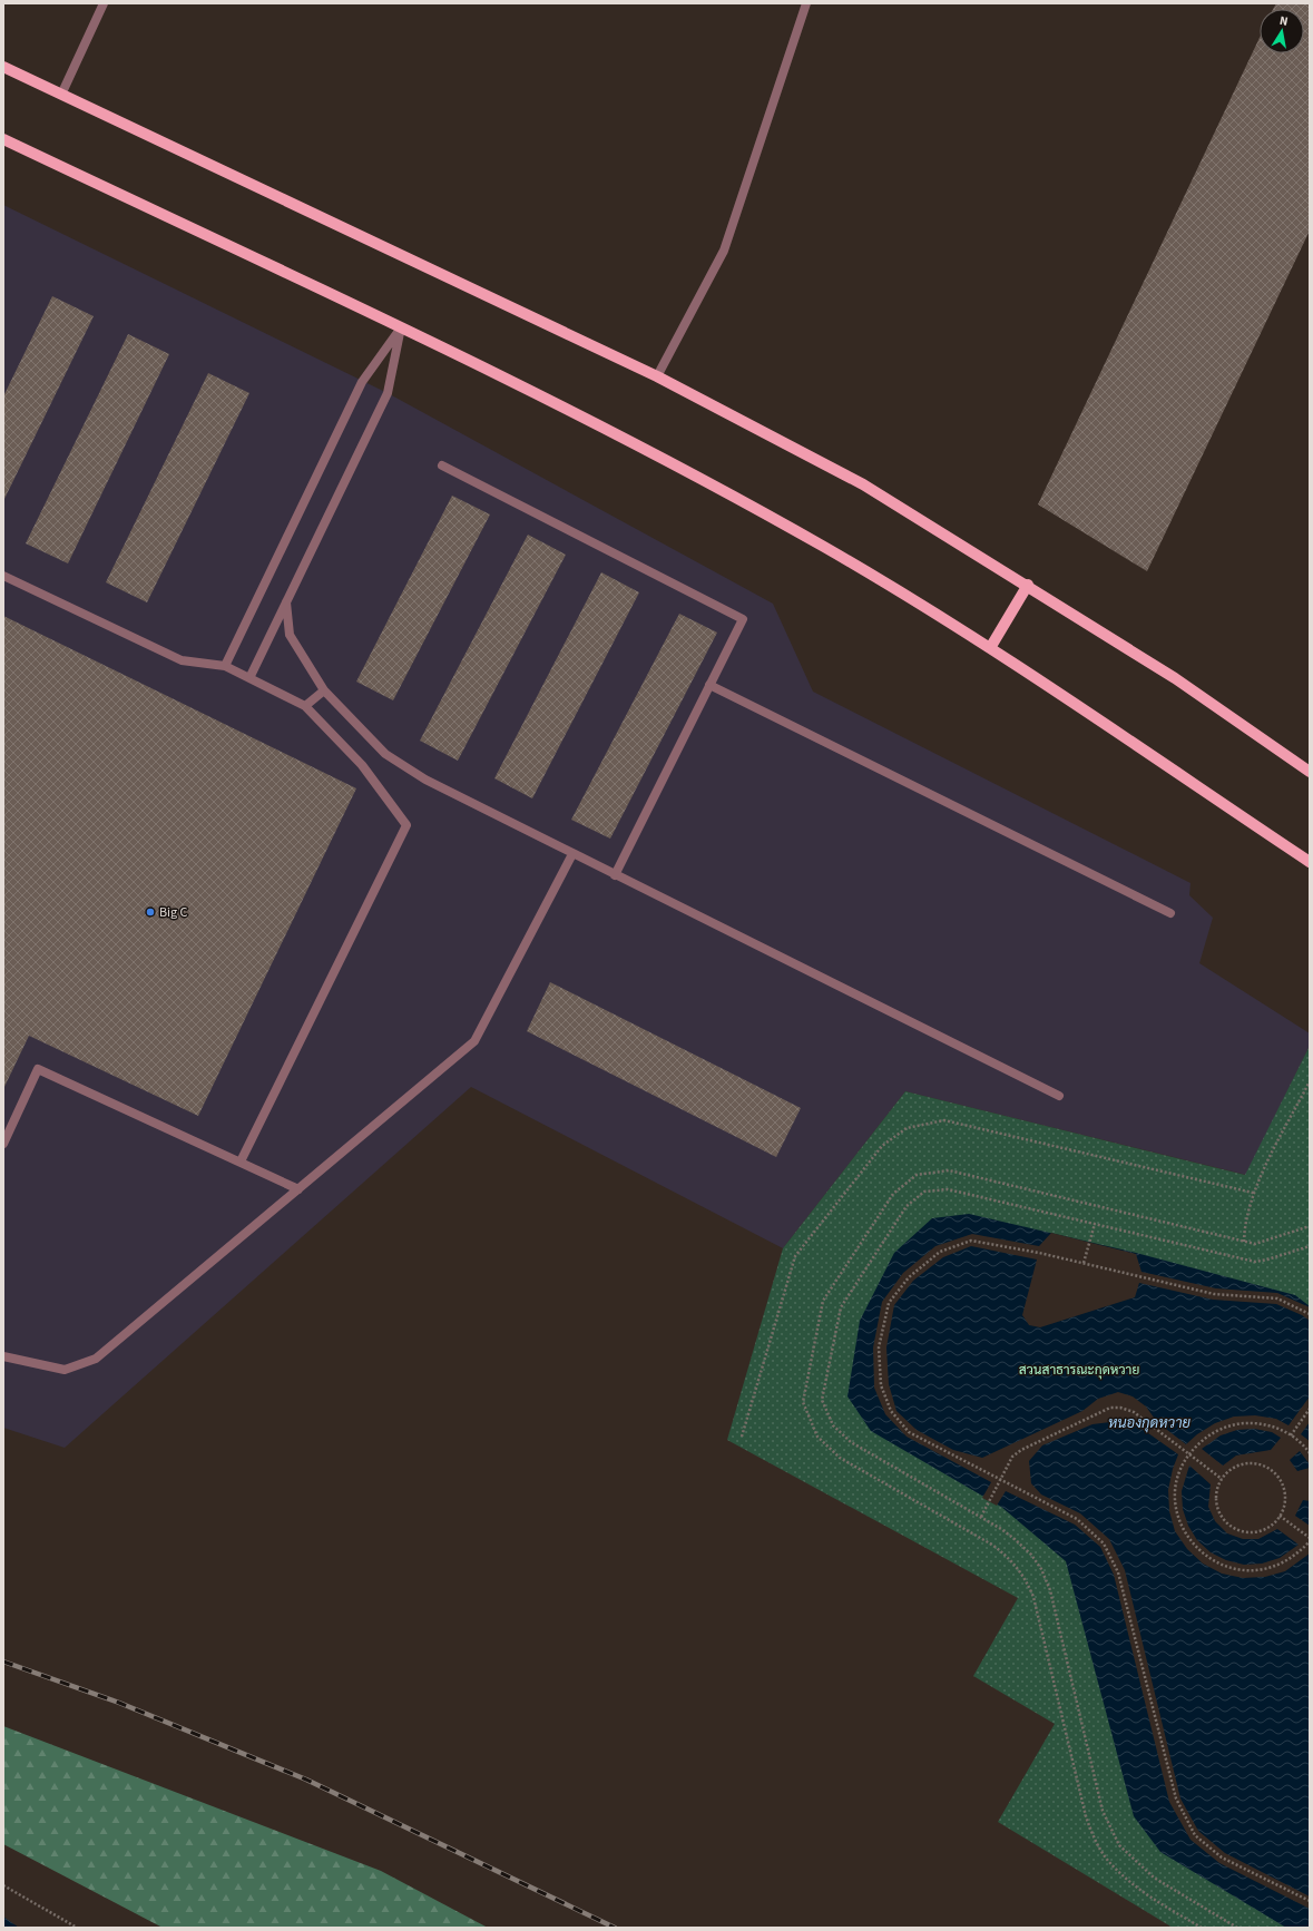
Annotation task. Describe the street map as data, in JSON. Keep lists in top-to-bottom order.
{
  "water": ["หนองกุดหวาย"],
  "parks": ["สวนสาธารณะกุดหวาย"],
  "places": ["Big C"],
  "north": "top"
}
